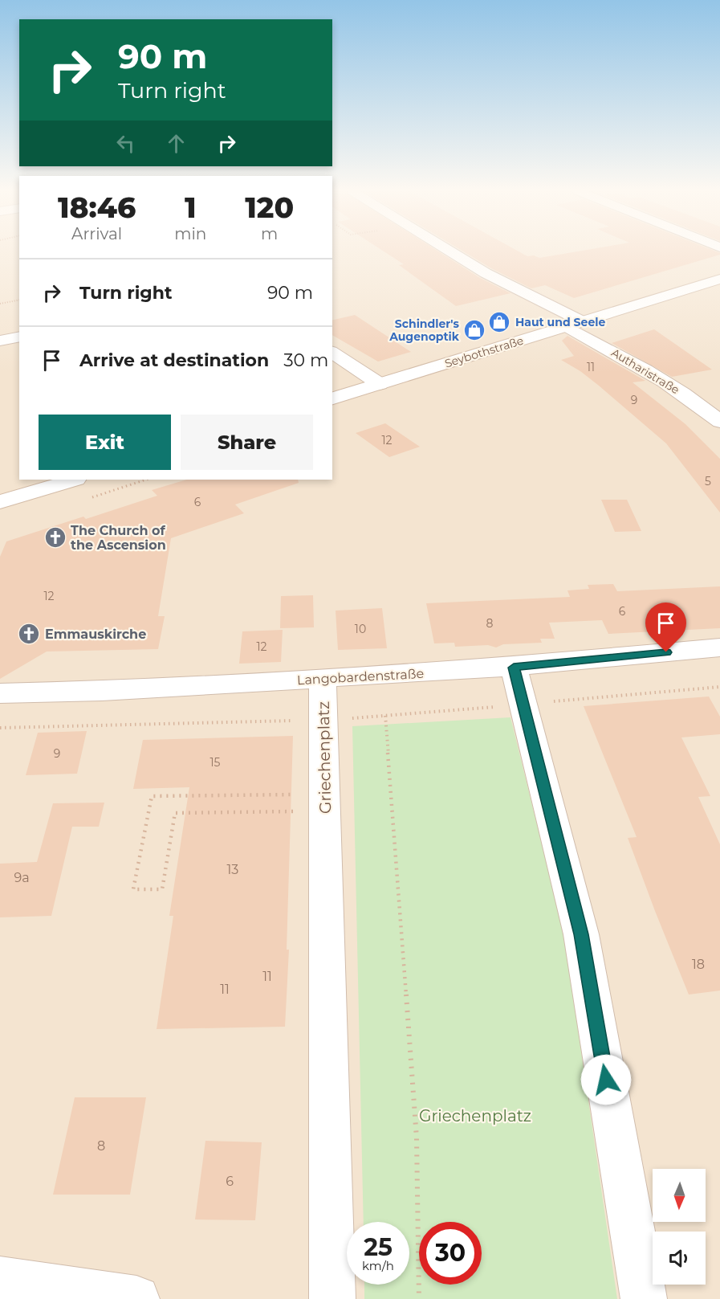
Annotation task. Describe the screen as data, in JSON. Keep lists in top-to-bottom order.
{
  "streets": {
    "street": [
      "Seybothstraße",
      "Autharistraße",
      "Langobardenstraße",
      "Griechenplatz"
    ]
  },
  "crossings": [
    ["Seybothstraße", "Autharistraße"],
    ["Langobardenstraße", "Griechenplatz"]
  ],
  "parks": ["Griechenplatz"],
  "places": {
    "shop": ["Haut und Seele", "Schindler's Augenoptik"],
    "church": ["The Church of the Ascension", "Emmauskirche"]
  },
  "house_numbers": [
    "11",
    "9",
    "12",
    "5",
    "6",
    "12",
    "6",
    "8",
    "10",
    "12",
    "9",
    "15",
    "13",
    "9a",
    "18",
    "11",
    "11",
    "8",
    "6"
  ],
  "north": "bottom",
  "page": {
    "turn": ["90 m", "Turn right"],
    "eta": [
      "18:46",
      "Arrival",
      "1",
      "min",
      "120",
      "m"
    ],
    "list": [
      {
        "name": "Turn right",
        "value": "90 m"
      },
      {
        "name": "Arrive at destination",
        "value": "30 m"
      }
    ],
    "buttons": ["Exit", "Share"],
    "speed": "25 km/h",
    "limit": "30"
  }
}
